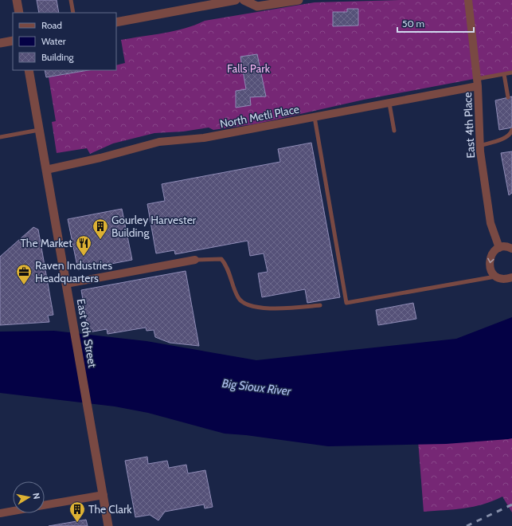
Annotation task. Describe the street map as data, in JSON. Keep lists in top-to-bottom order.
{
  "streets": {
    "street": ["North Metli Place", "East 4th Place", "East 6th Street"]
  },
  "crossings": [
    ["North Metli Place", "East 4th Place"],
    ["North Metli Place", "East 6th Street"]
  ],
  "water": ["Big Sioux River"],
  "parks": ["Falls Park"],
  "places": {
    "building": ["Gourley Harvester Building", "The Clark"],
    "restaurant": ["The Market"],
    "office": ["Raven Industries Headquarters"]
  },
  "legend": ["Road", "Water", "Building"],
  "scale_bar": "50 m",
  "north": "right"
}
